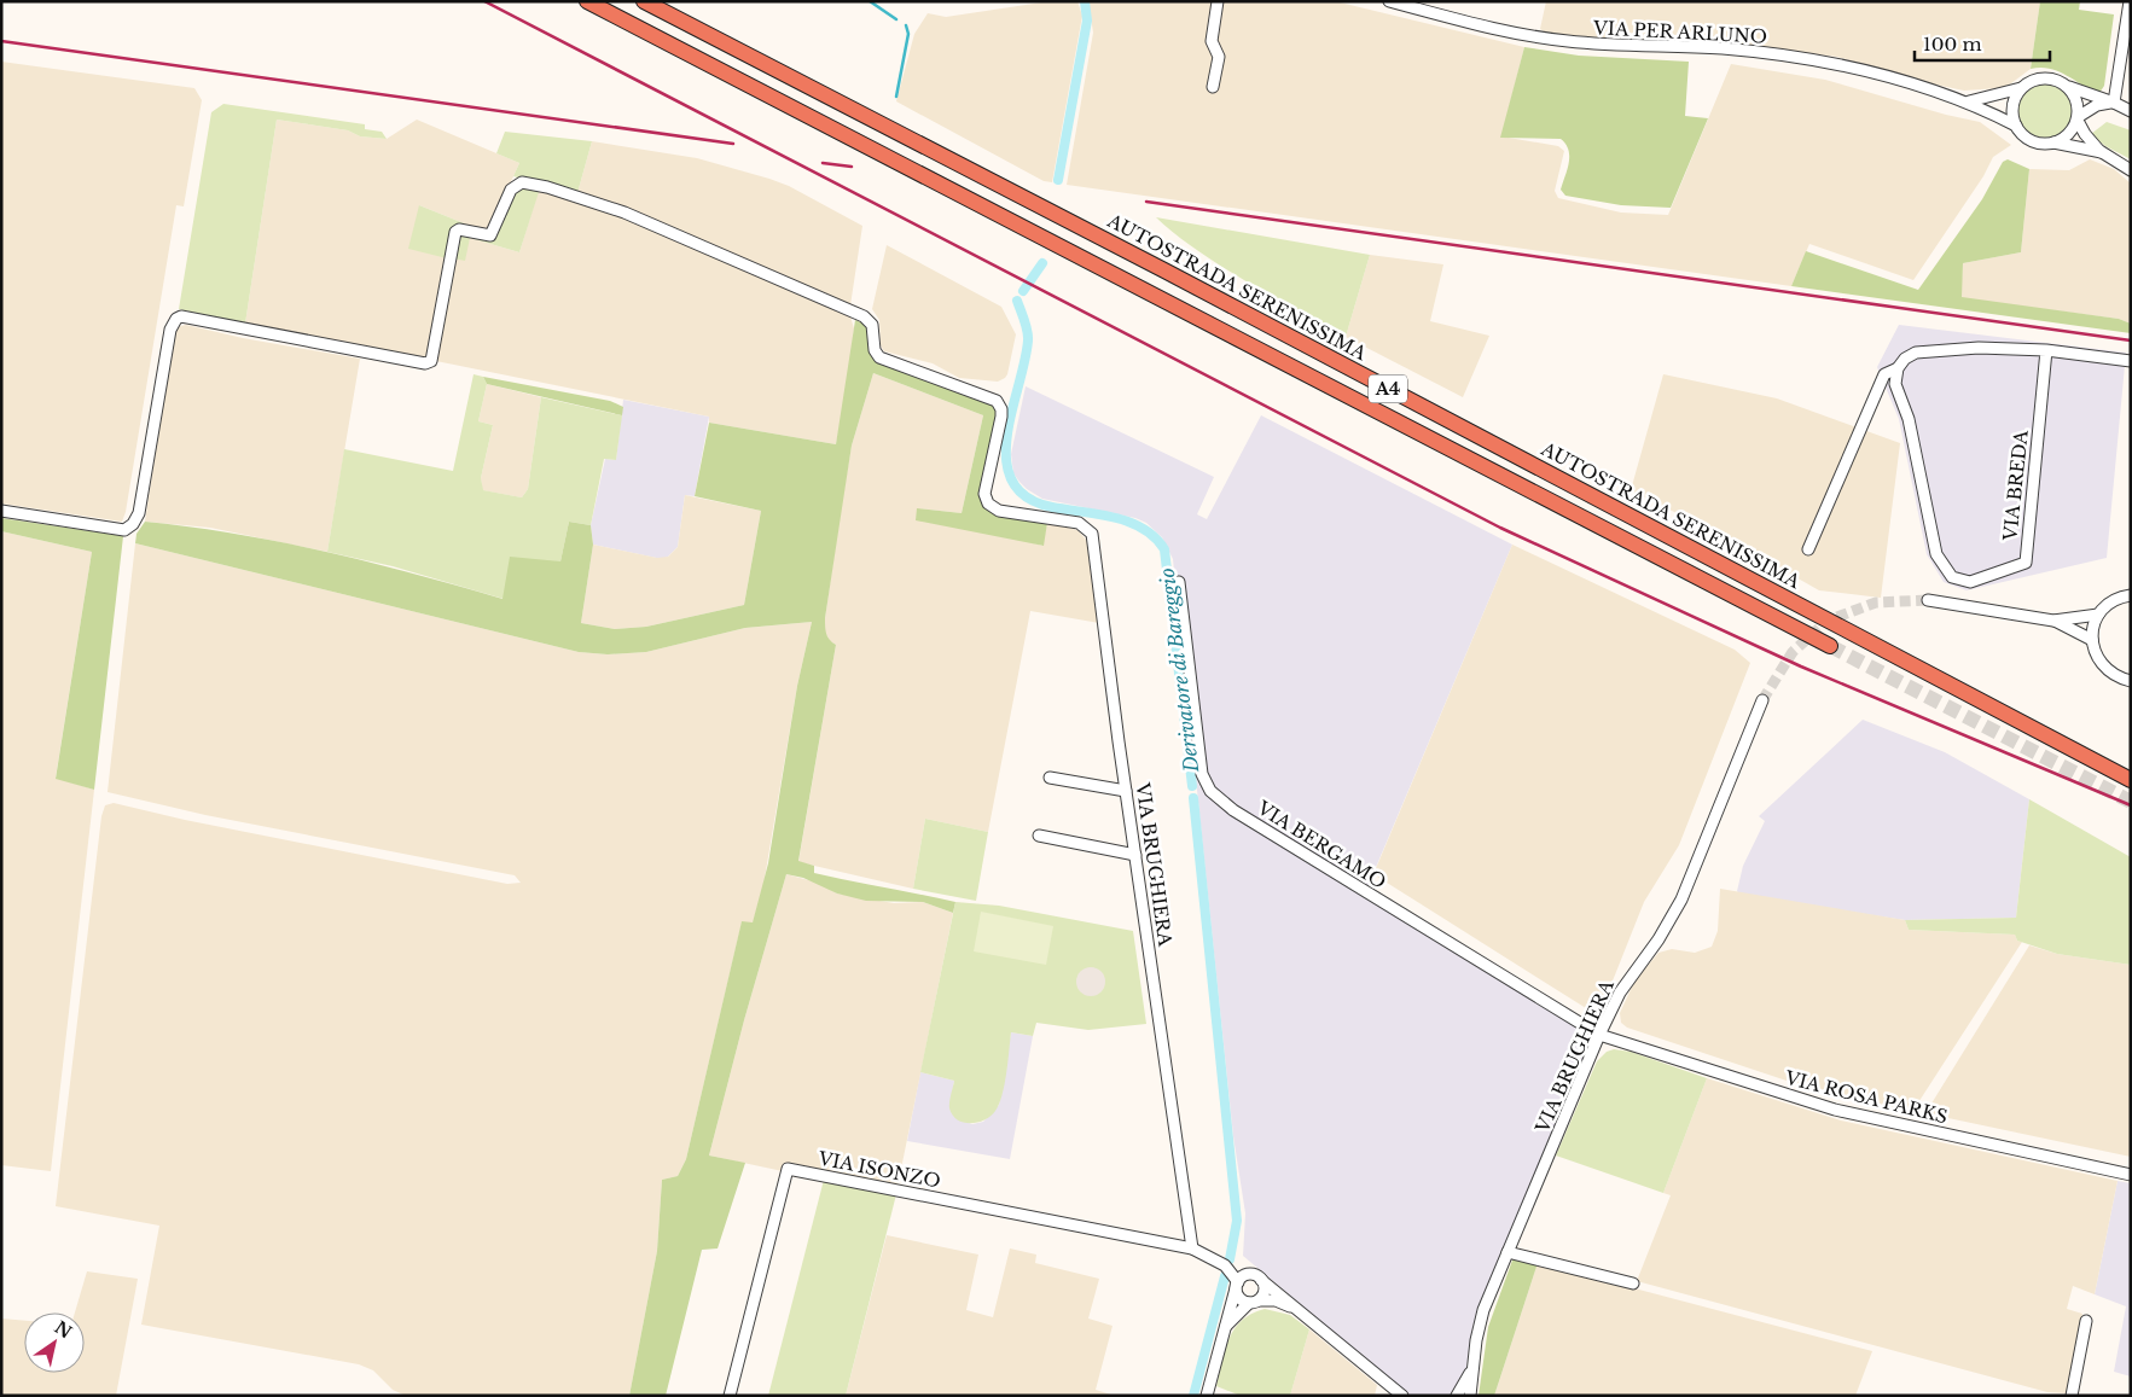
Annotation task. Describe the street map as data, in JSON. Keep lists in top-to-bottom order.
{
  "streets": {
    "highway": ["AUTOSTRADA SERENISSIMA", "A4"],
    "street": [
      "VIA PER ARLUNO",
      "VIA BREDA",
      "VIA BERGAMO",
      "VIA BRUGHIERA",
      "VIA ROSA PARKS",
      "VIA ISONZO"
    ]
  },
  "crossings": [
    ["VIA BERGAMO", "VIA BRUGHIERA"],
    ["VIA BERGAMO", "VIA ROSA PARKS"],
    ["VIA BRUGHIERA", "VIA ROSA PARKS"],
    ["VIA BRUGHIERA", "VIA ISONZO"]
  ],
  "water": ["Derivatore di Bareggio"],
  "scale_bar": "100 m",
  "north": "top right"
}
